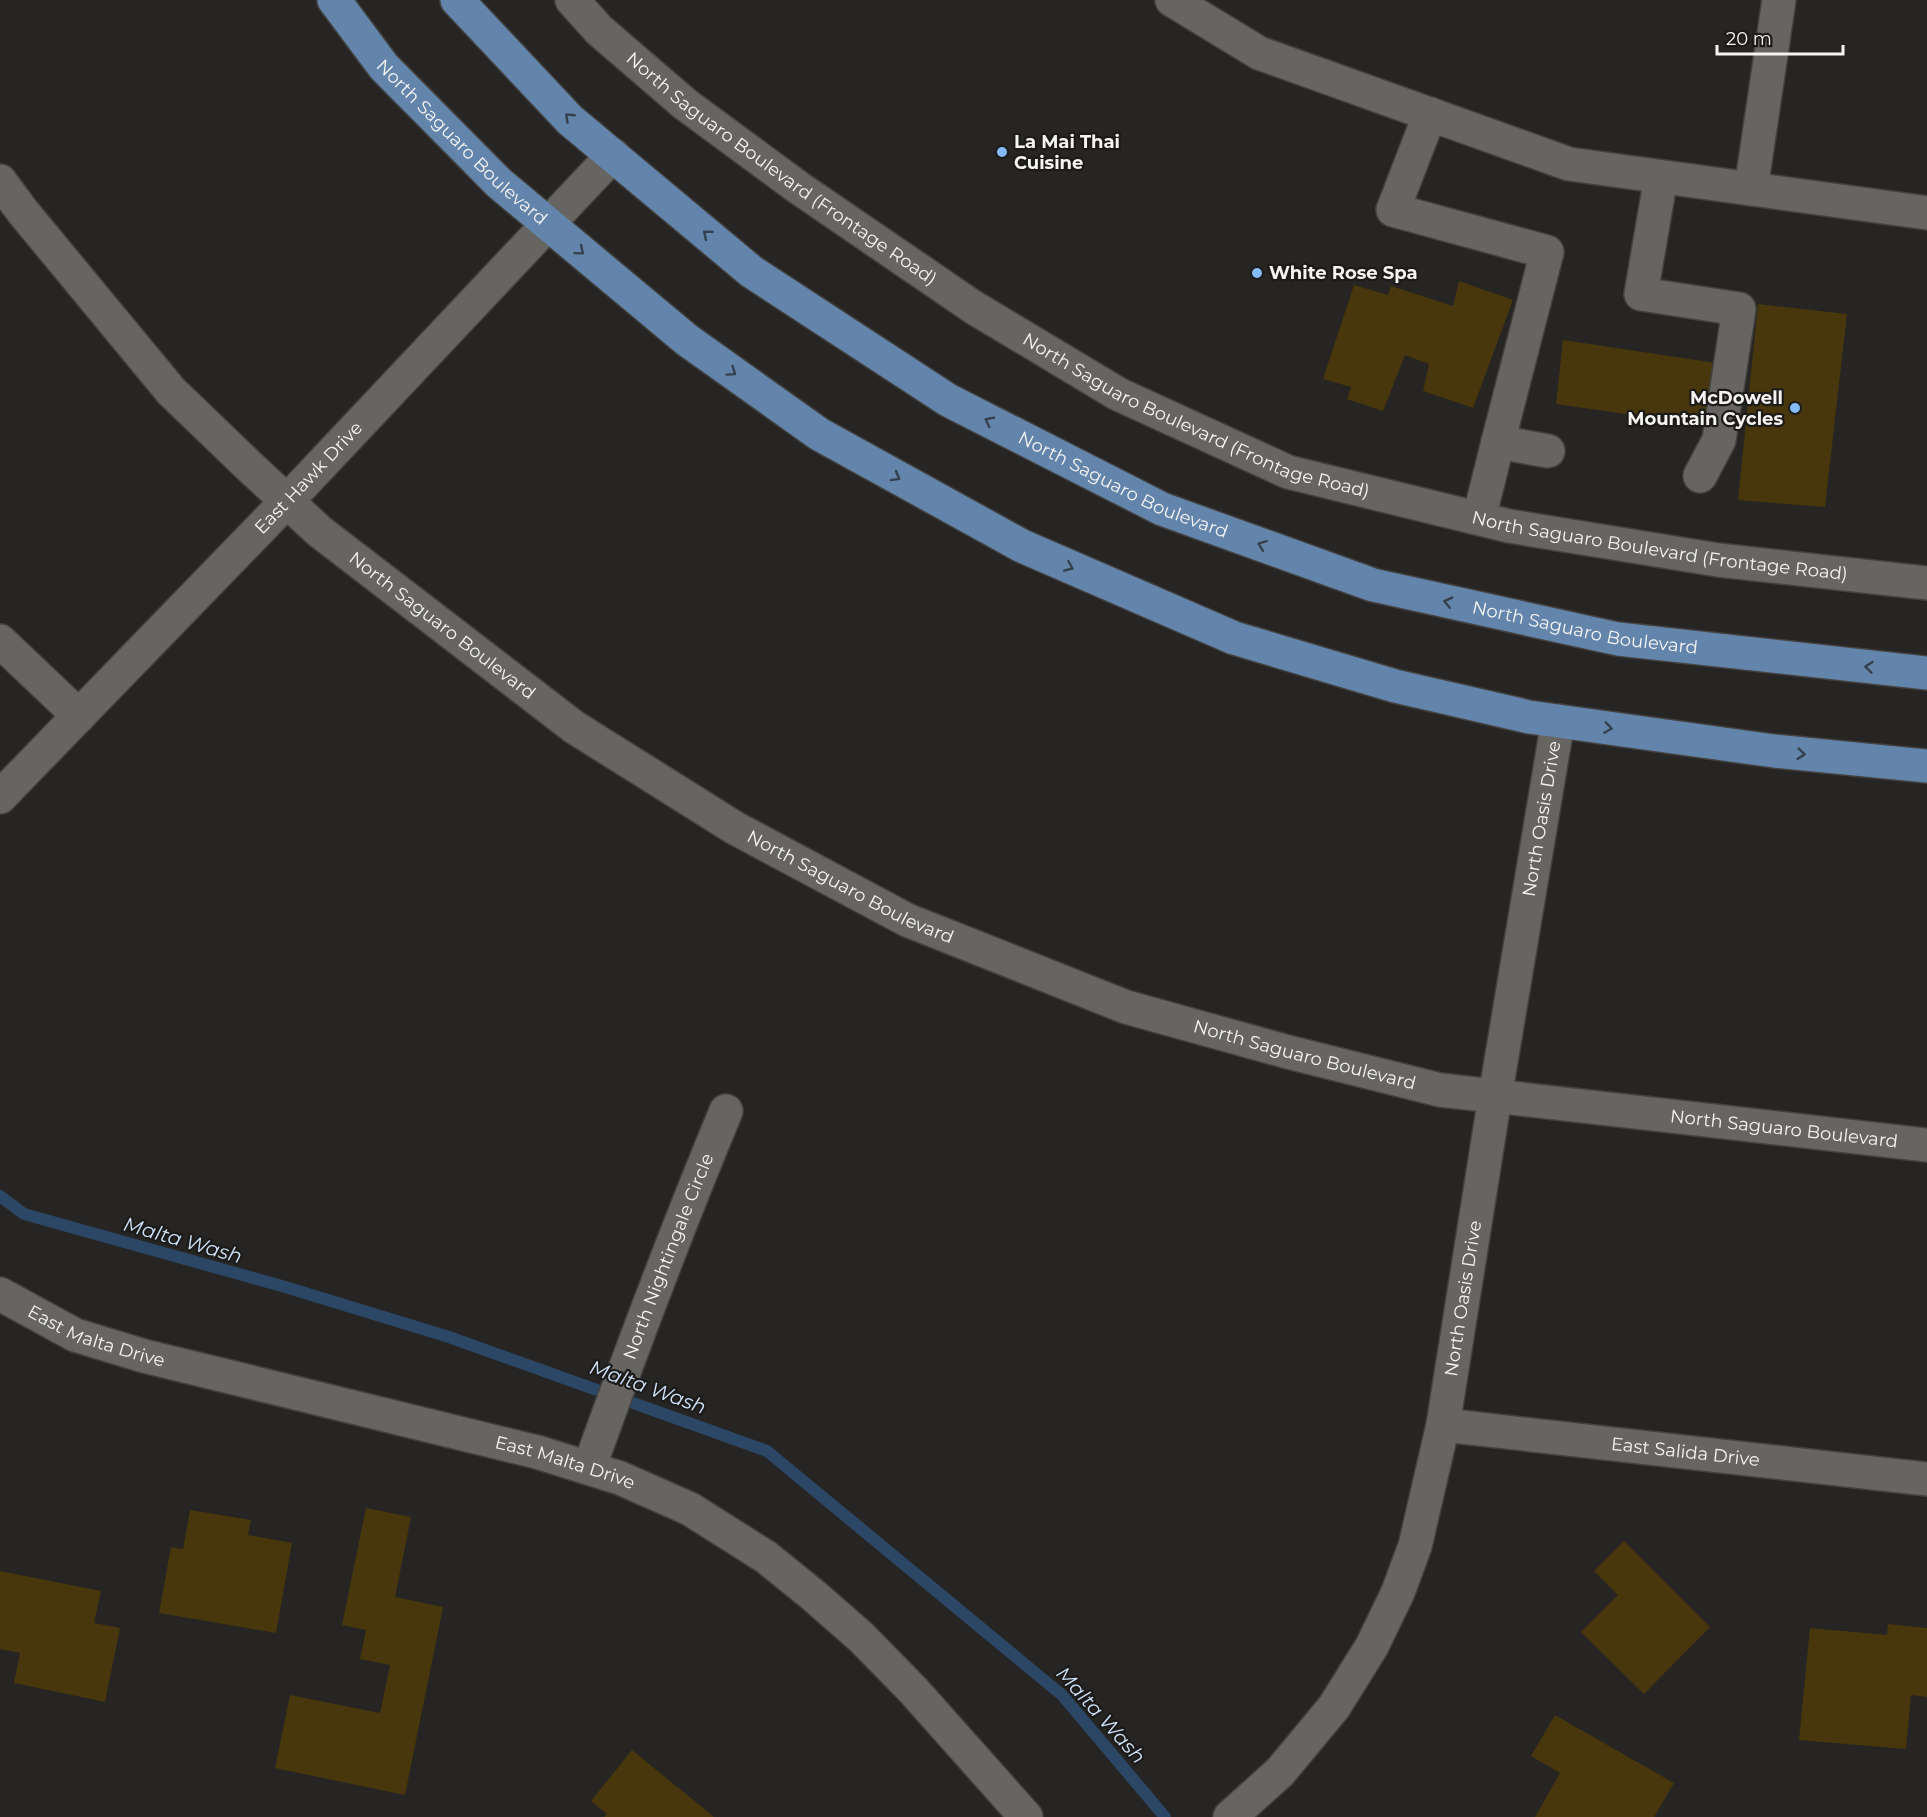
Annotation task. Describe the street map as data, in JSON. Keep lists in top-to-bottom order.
{
  "streets": {
    "main road": ["North Saguaro Boulevard"],
    "street": [
      "North Saguaro Boulevard (Frontage Road)",
      "East Hawk Drive",
      "North Oasis Drive",
      "North Nightingale Circle",
      "East Malta Drive",
      "East Salida Drive"
    ]
  },
  "crossings": [
    ["North Saguaro Boulevard", "East Hawk Drive"],
    ["North Saguaro Boulevard", "North Oasis Drive"],
    ["North Oasis Drive", "East Salida Drive"],
    ["North Nightingale Circle", "East Malta Drive"]
  ],
  "water": ["Malta Wash"],
  "places": ["La Mai Thai Cuisine", "White Rose Spa", "McDowell Mountain Cycles"],
  "scale_bar": "20 m"
}
